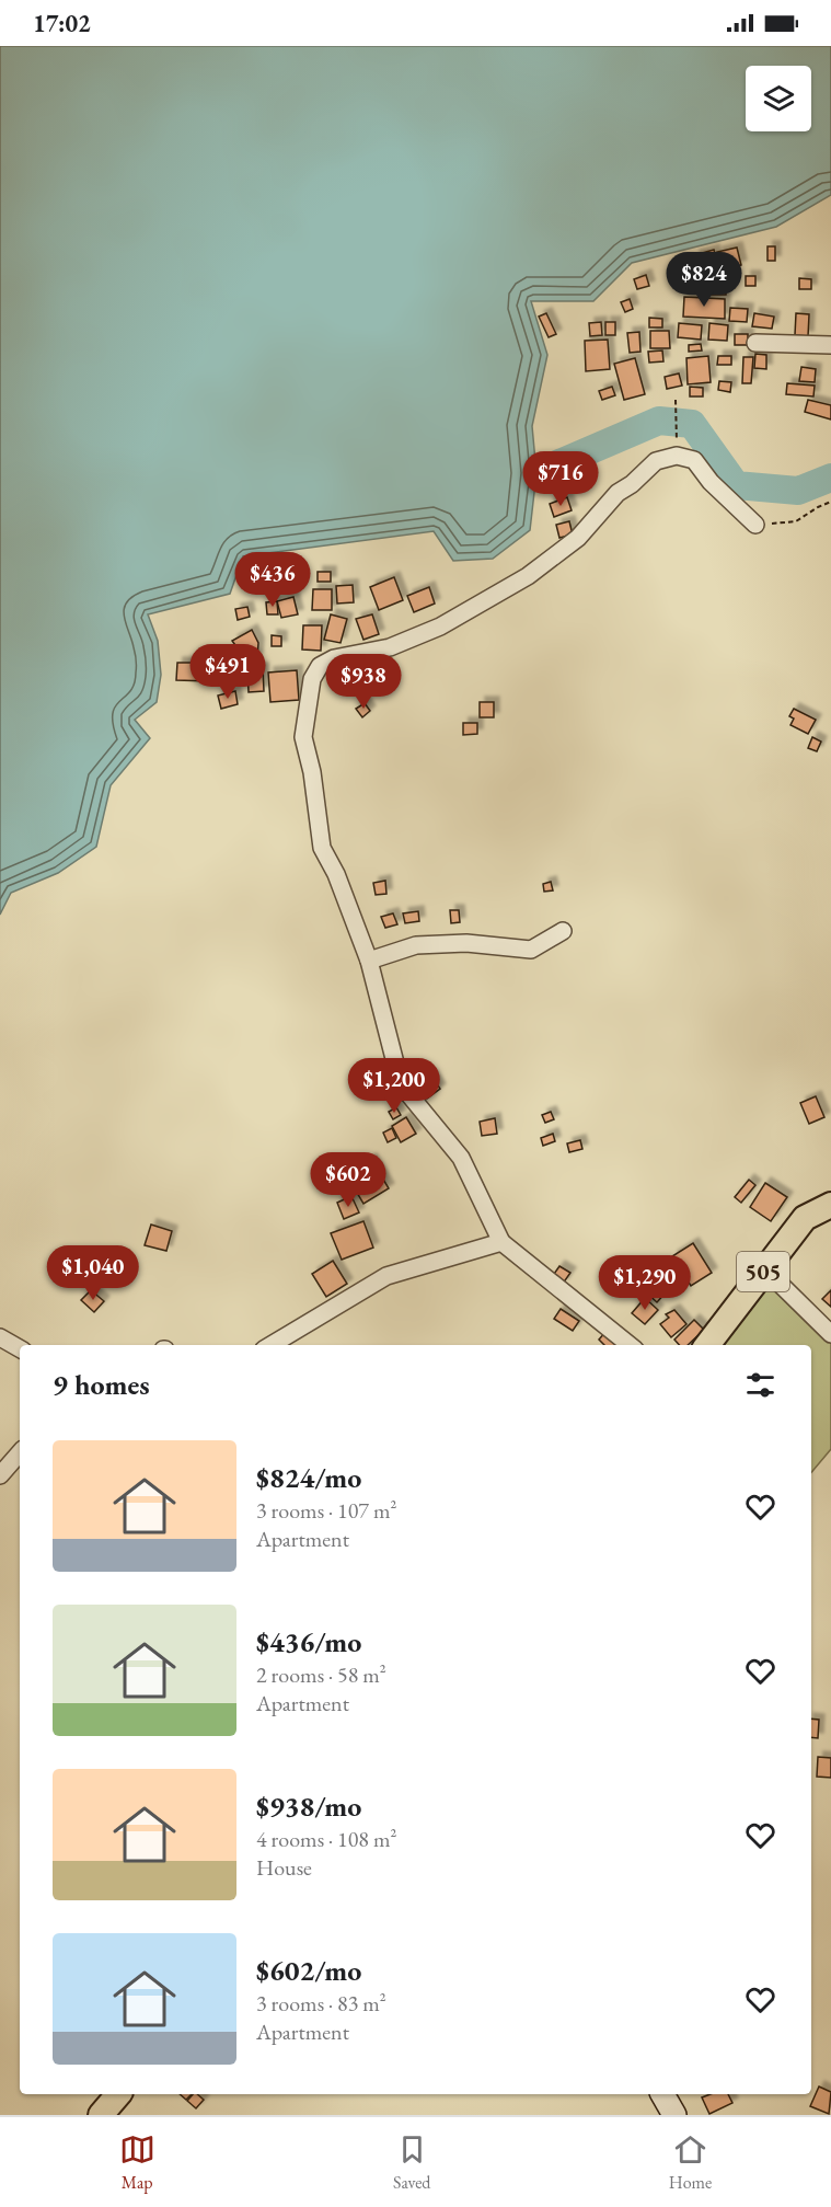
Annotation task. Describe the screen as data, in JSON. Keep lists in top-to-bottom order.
{
  "streets": {
    "main road": ["505"]
  },
  "page": {
    "status": "17:02",
    "price": [
      "$824",
      "$716",
      "$436",
      "$491",
      "$938",
      "$1,200",
      "$602",
      "$1,040",
      "$1,290"
    ],
    "heading": "9 homes",
    "list": [
      {
        "name": "$824/mo",
        "note": "3 rooms · 107 m² · Apartment"
      },
      {
        "name": "$436/mo",
        "note": "2 rooms · 58 m² · Apartment"
      },
      {
        "name": "$938/mo",
        "note": "4 rooms · 108 m² · House"
      },
      {
        "name": "$602/mo",
        "note": "3 rooms · 83 m² · Apartment"
      }
    ],
    "tabs": ["Map", "Saved", "Home"]
  }
}
